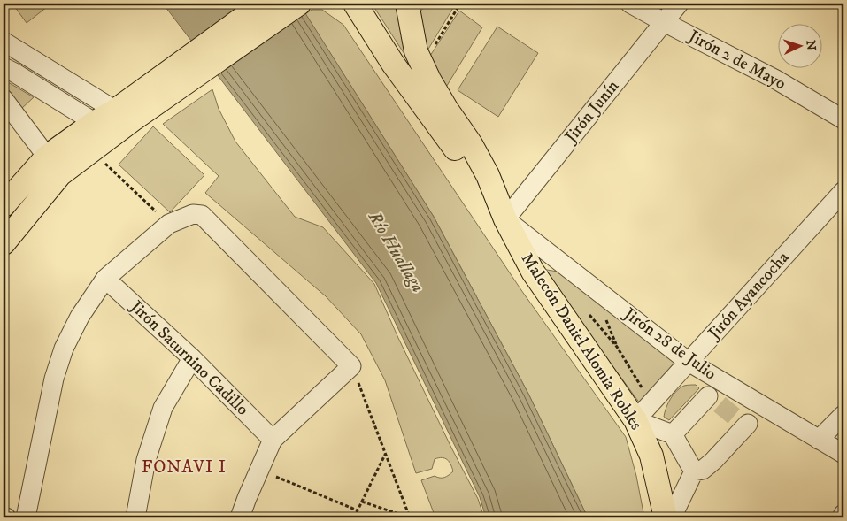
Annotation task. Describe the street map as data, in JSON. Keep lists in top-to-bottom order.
{
  "streets": {
    "main road": ["Malecón Daniel Alomia Robles"],
    "street": [
      "Jirón 2 de Mayo",
      "Jirón Junín",
      "Jirón Ayancocha",
      "Jirón 28 de Julio",
      "Jirón Saturnino Cadillo"
    ]
  },
  "crossings": [
    ["Jirón 2 de Mayo", "Jirón Junín"],
    ["Jirón Junín", "Malecón Daniel Alomia Robles"],
    ["Jirón Junín", "Jirón 28 de Julio"],
    ["Jirón Ayancocha", "Malecón Daniel Alomia Robles"],
    ["Jirón Ayancocha", "Jirón 28 de Julio"],
    ["Malecón Daniel Alomia Robles", "Jirón 28 de Julio"]
  ],
  "districts": ["FONAVI I"],
  "water": ["Río Huallaga"],
  "north": "right"
}
